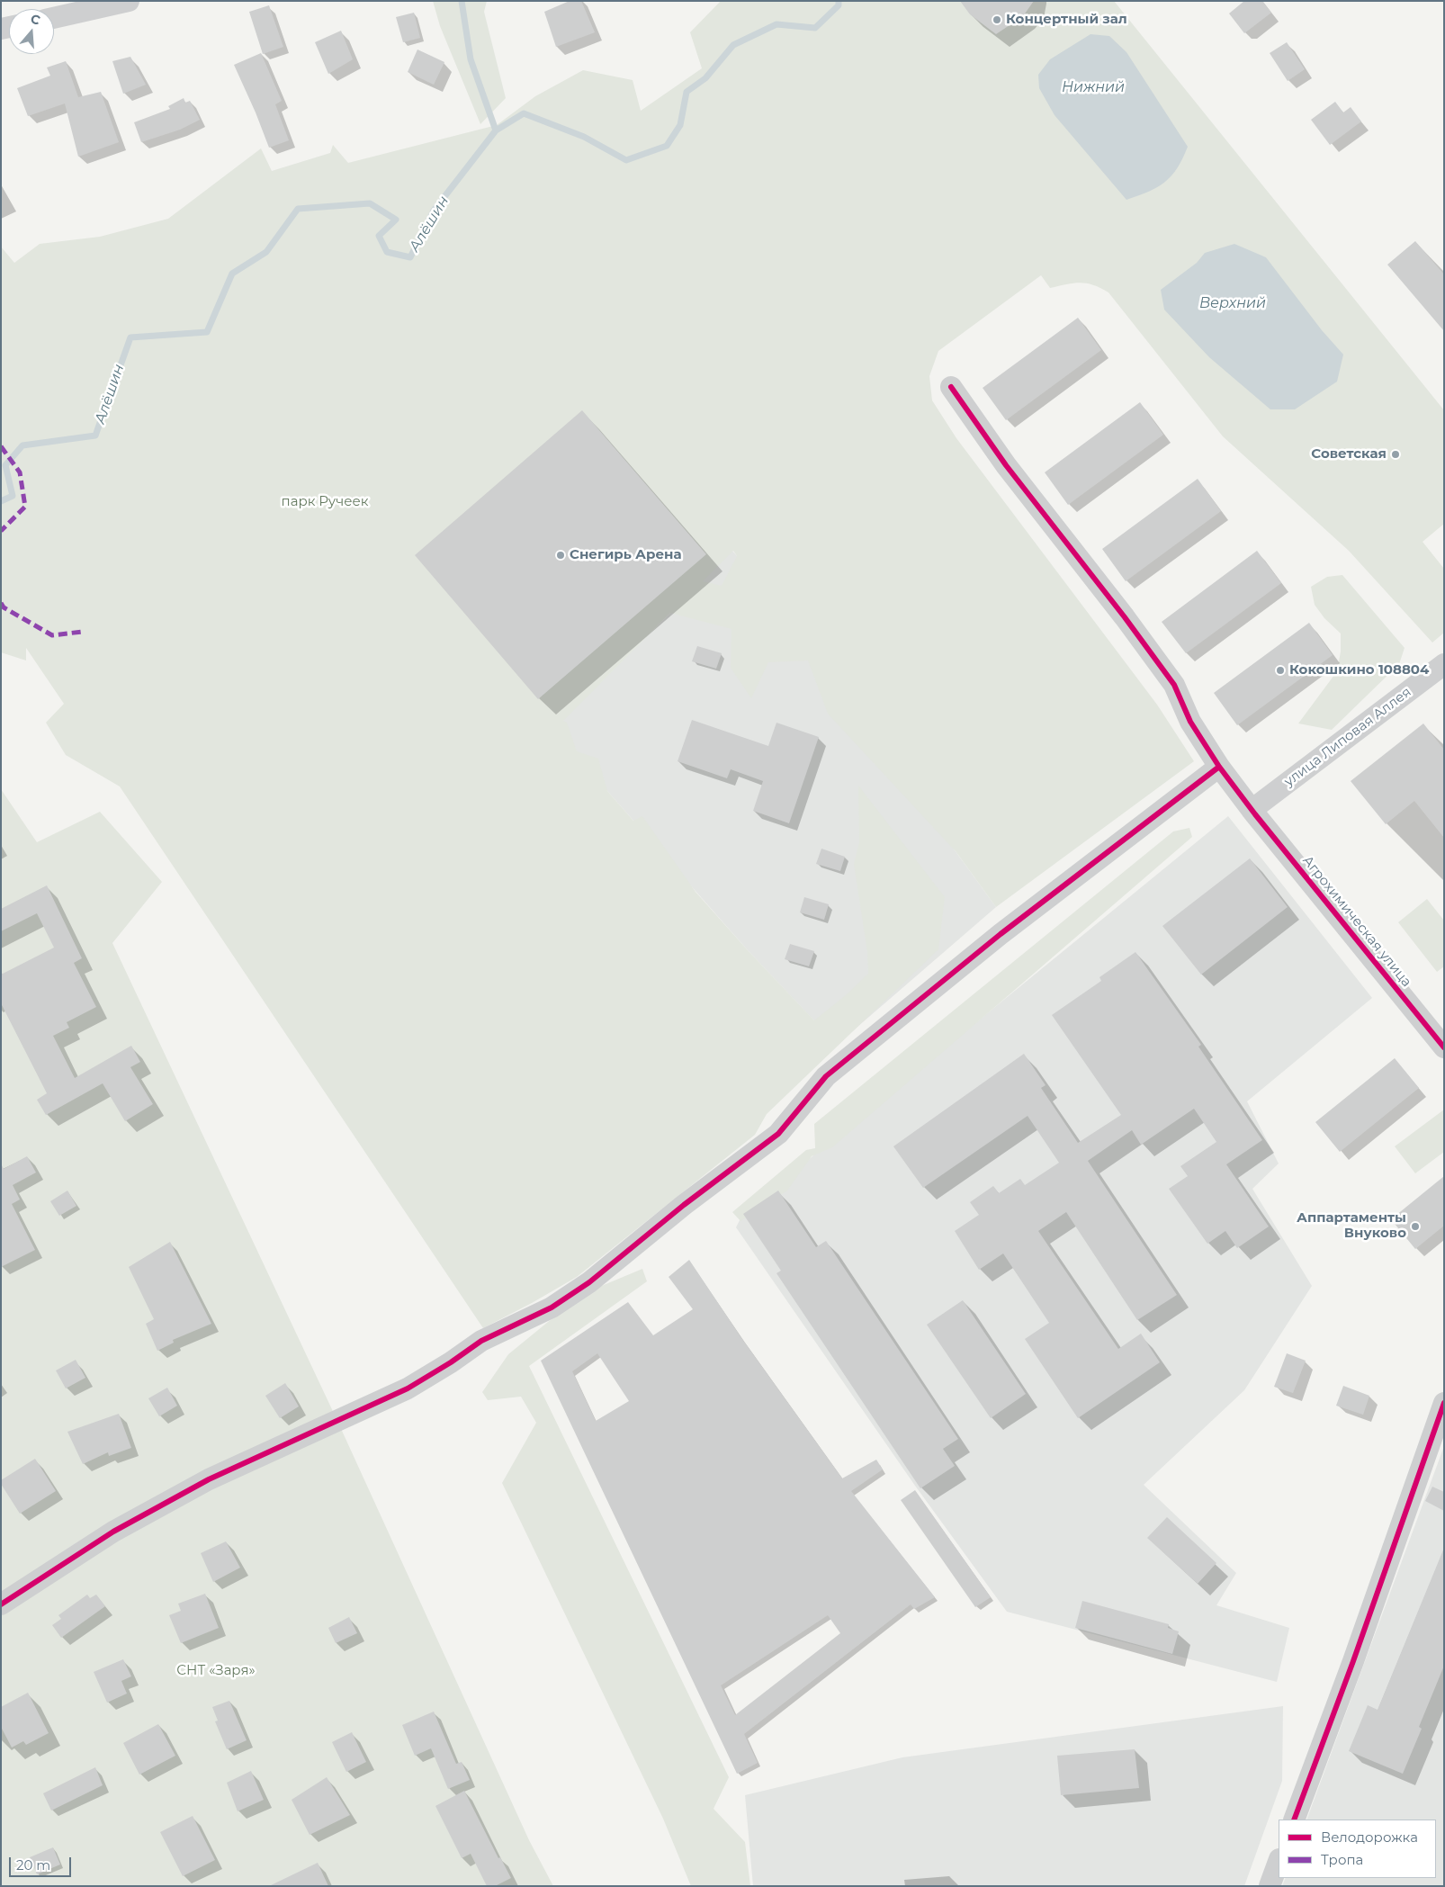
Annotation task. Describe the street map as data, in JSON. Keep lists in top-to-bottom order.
{
  "streets": {
    "street": ["улица Липовая Аллея", "Агрохимическая улица"]
  },
  "crossings": [
    ["улица Липовая Аллея", "Агрохимическая улица"]
  ],
  "water": ["Нижний", "Алёшин", "Верхний"],
  "parks": ["парк Ручеек", "СНТ «Заря»"],
  "places": [
    "Концертный зал",
    "Советская",
    "Снегирь Арена",
    "Кокошкино 108804",
    "Аппартаменты Внуково"
  ],
  "legend": ["Велодорожка", "Тропа"],
  "scale_bar": "20 m",
  "north": "top"
}
